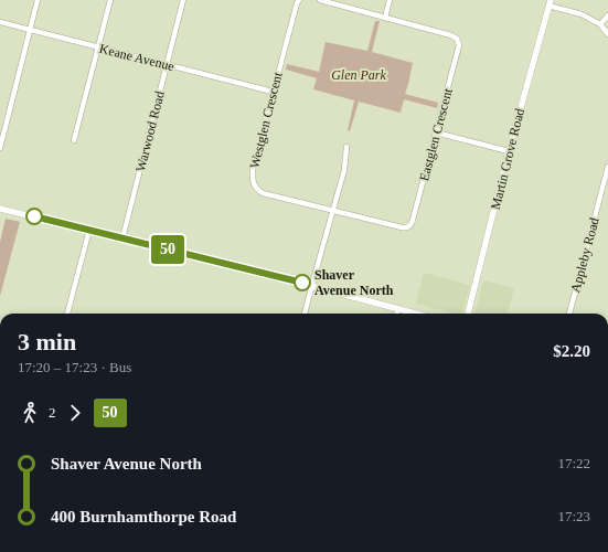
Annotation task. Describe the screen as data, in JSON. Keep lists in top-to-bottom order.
{
  "streets": {
    "main road": ["Martin Grove Road"],
    "street": [
      "Keane Avenue",
      "Westglen Crescent",
      "Warwood Road",
      "Eastglen Crescent",
      "Appleby Road"
    ]
  },
  "crossings": [
    ["Keane Avenue", "Westglen Crescent"],
    ["Keane Avenue", "Warwood Road"],
    ["Westglen Crescent", "Eastglen Crescent"]
  ],
  "parks": ["Glen Park"],
  "places": ["Shaver Avenue North"],
  "lines": ["bus line 50"],
  "page": {
    "on_map": "50",
    "heading": ["3 min", "17:20 – 17:23 · Bus", "$2.20"],
    "legs": ["2", "50"],
    "list": [
      {
        "name": "Shaver Avenue North",
        "value": "17:22"
      },
      {
        "name": "400 Burnhamthorpe Road",
        "value": "17:23"
      }
    ]
  }
}
